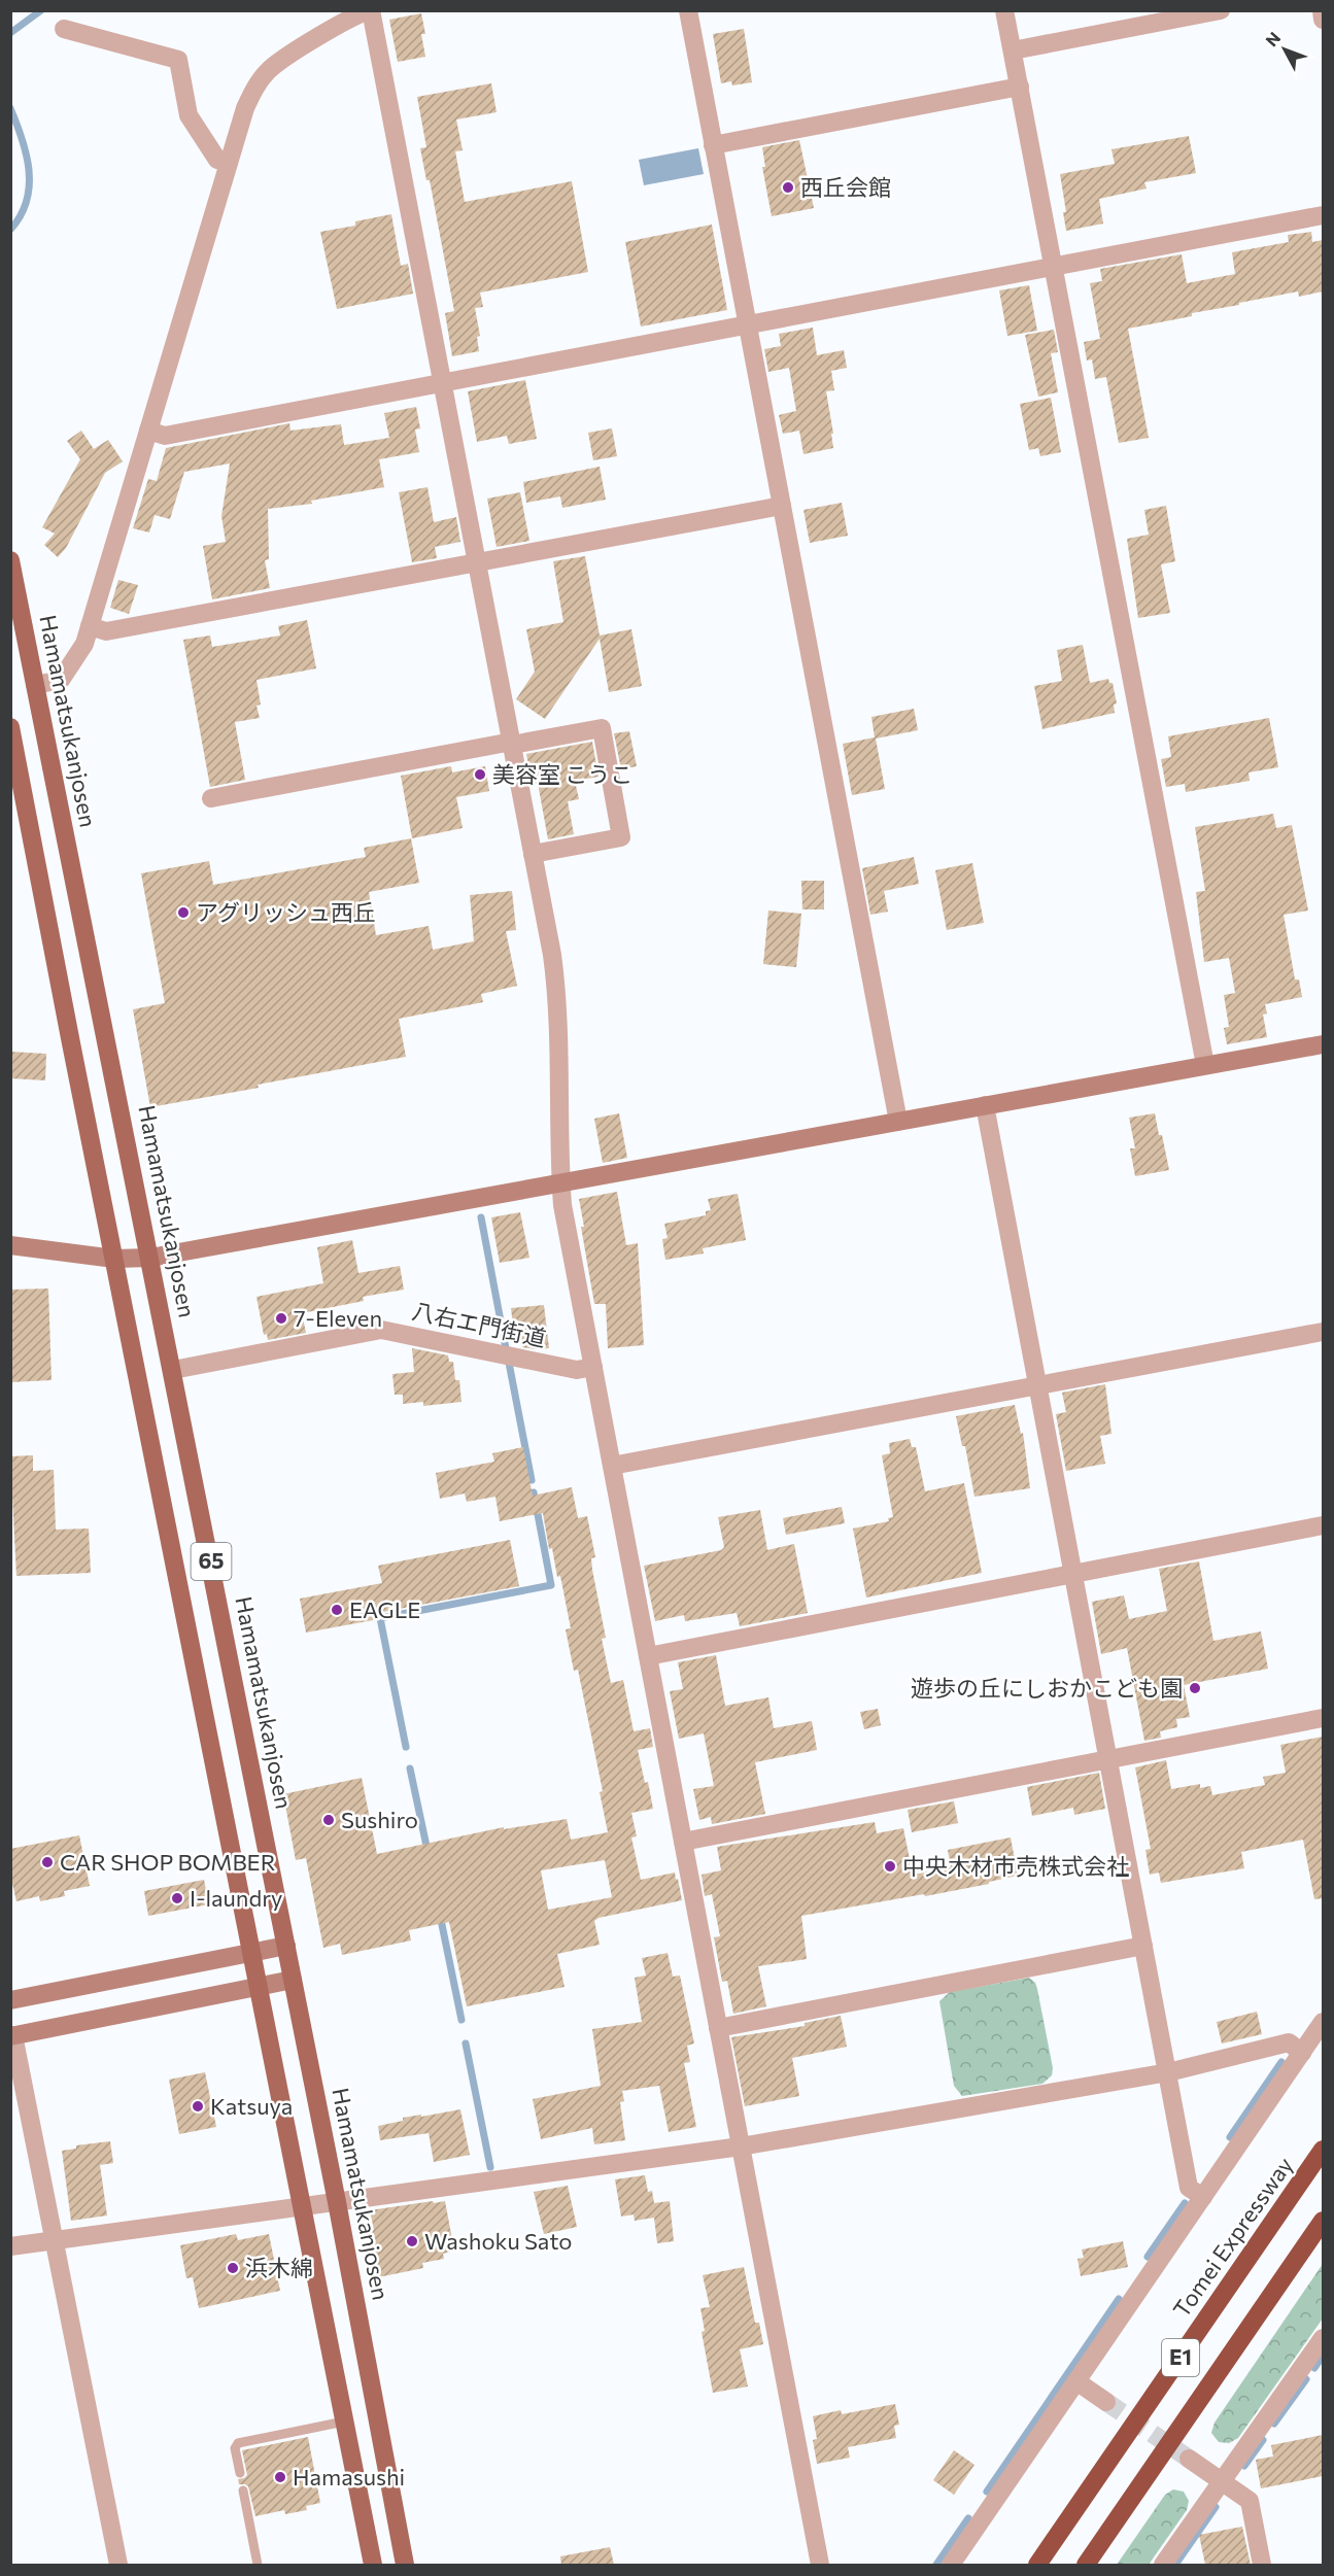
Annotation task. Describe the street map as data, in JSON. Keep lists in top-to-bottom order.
{
  "streets": {
    "highway": ["Tomei Expressway", "E1"],
    "main road": ["Hamamatsukanjosen", "65"],
    "street": ["八右エ門街道"]
  },
  "crossings": [
    ["Hamamatsukanjosen", "八右エ門街道"]
  ],
  "places": [
    "西丘会館",
    "美容室 こうこ",
    "アグリッシュ西丘",
    "7-Eleven",
    "EAGLE",
    "遊歩の丘にしおかこども園",
    "Sushiro",
    "CAR SHOP BOMBER",
    "中央木材市売株式会社",
    "I-laundry",
    "Katsuya",
    "Washoku Sato",
    "浜木綿",
    "Hamasushi"
  ],
  "north": "top left"
}
